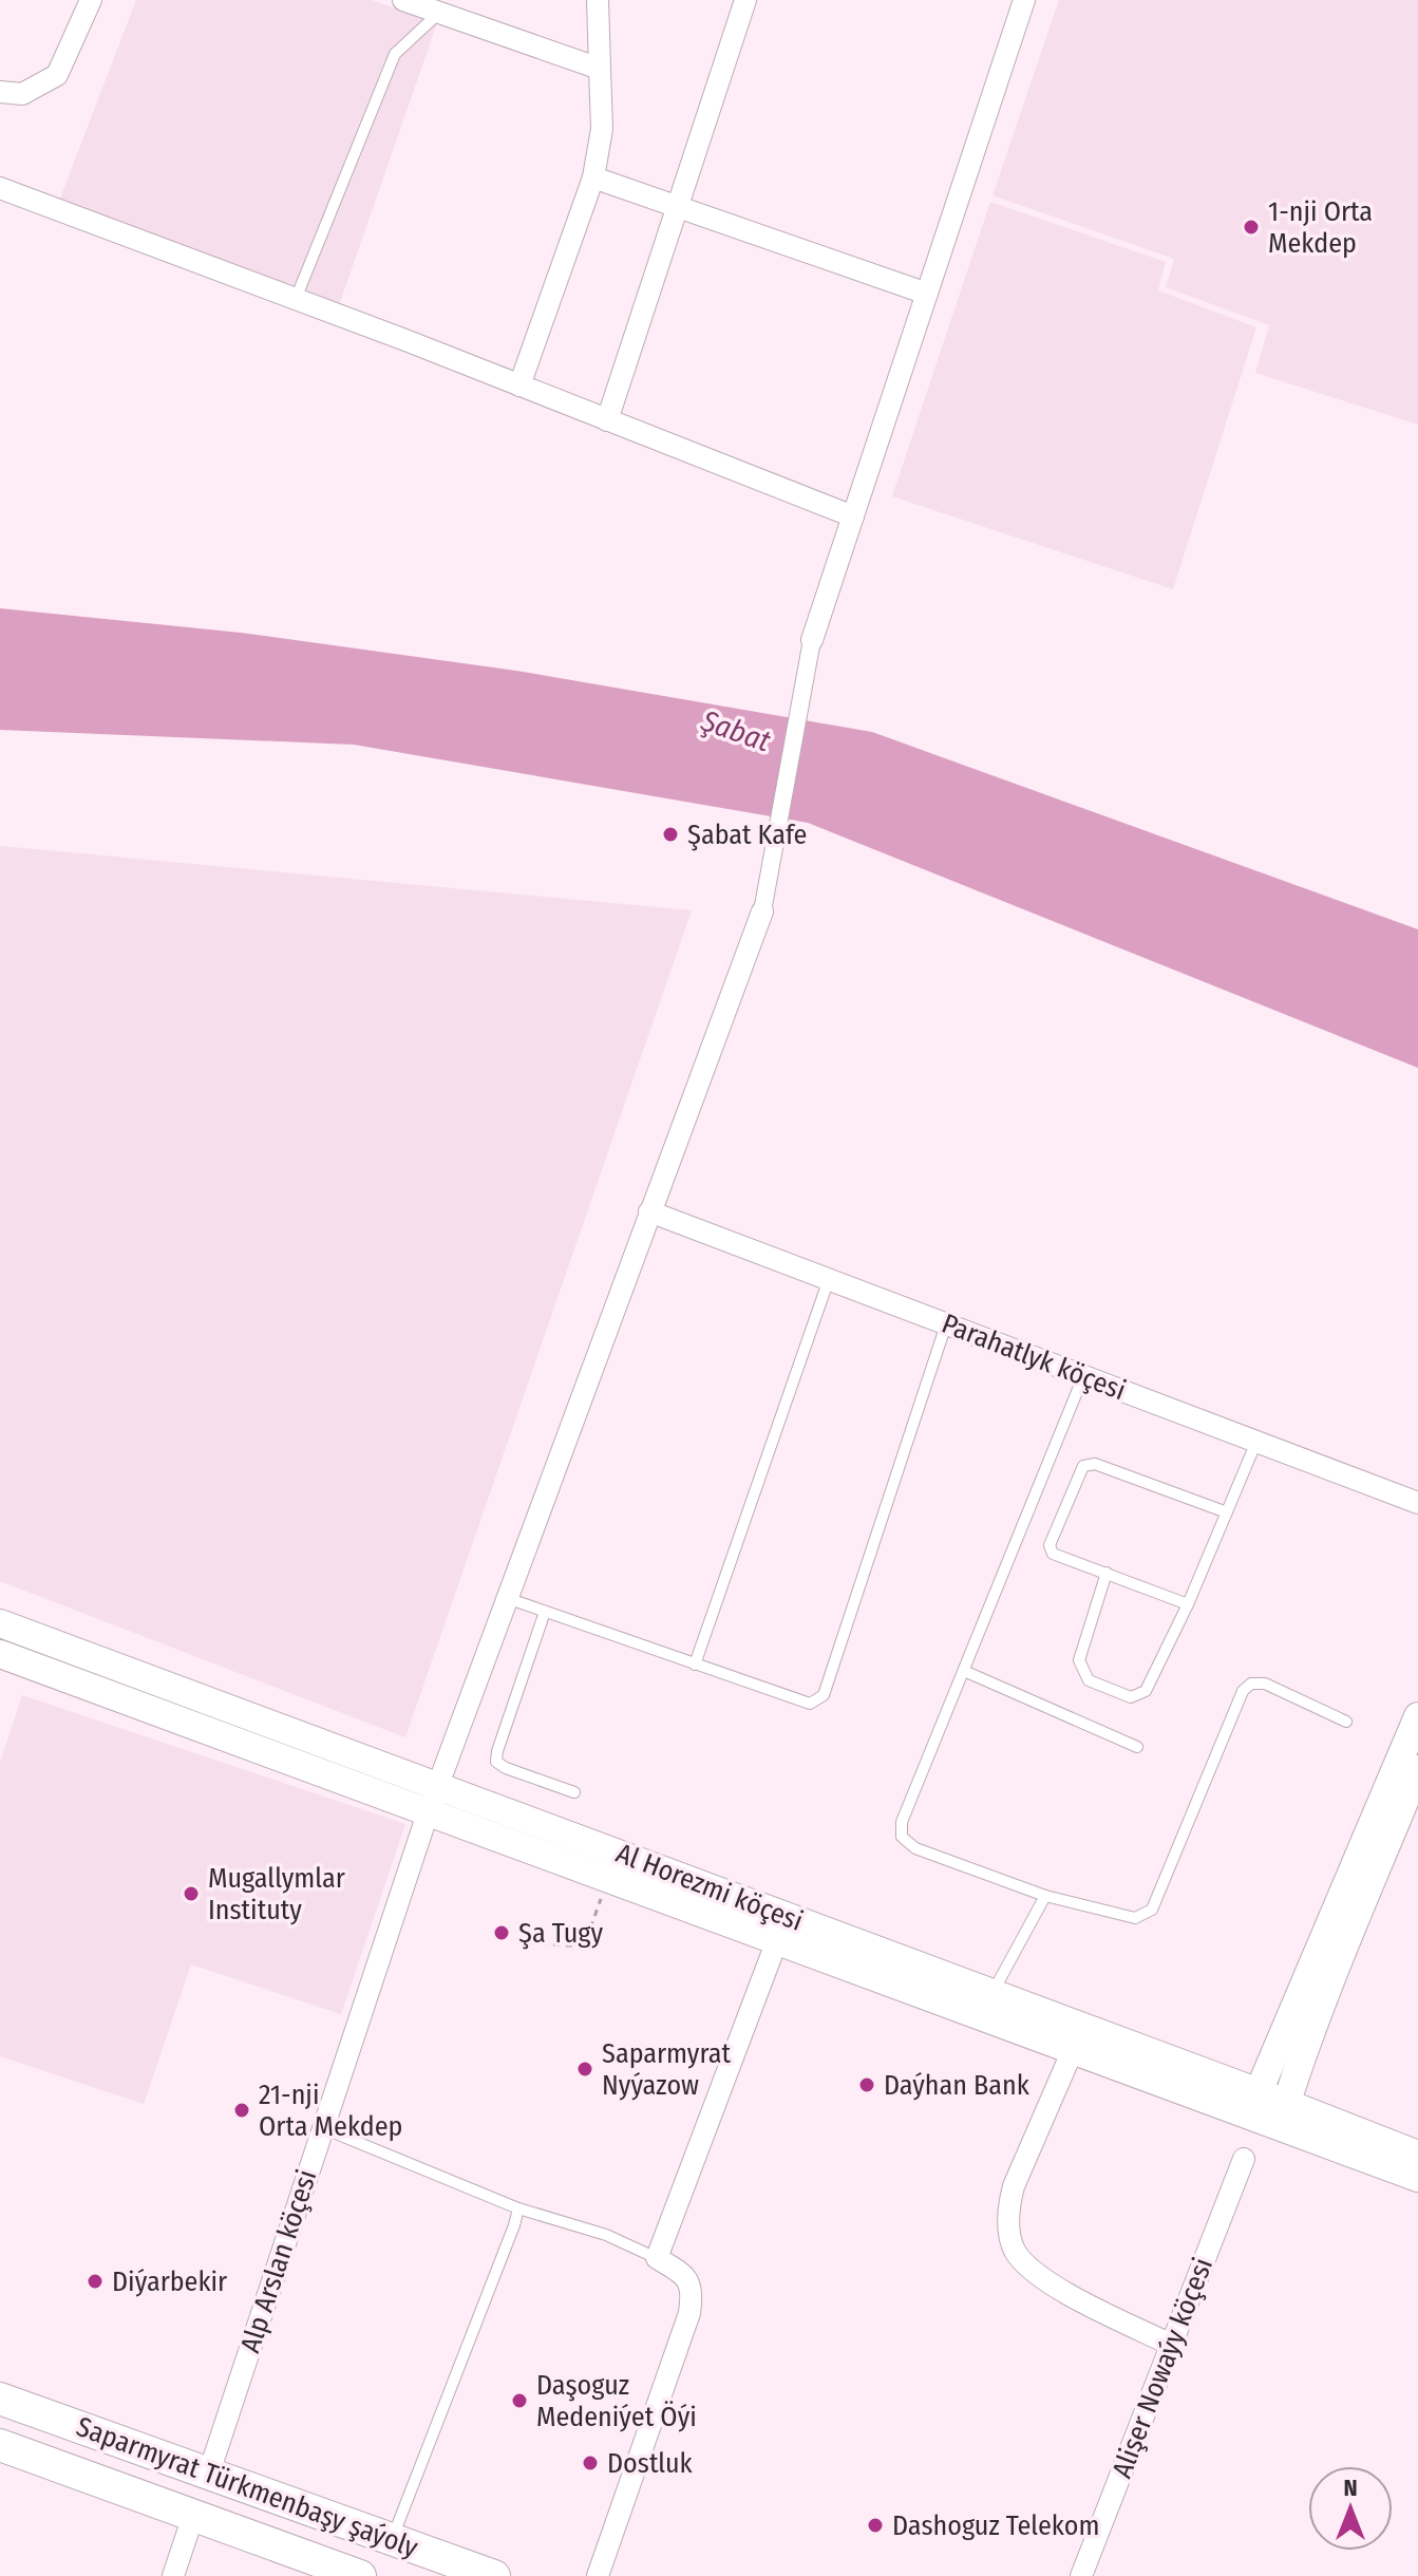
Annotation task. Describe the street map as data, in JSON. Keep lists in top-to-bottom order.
{
  "streets": {
    "main road": ["Saparmyrat Türkmenbaşy şaýoly"],
    "street": [
      "Parahatlyk köçesi",
      "Al Horezmi köçesi",
      "Alp Arslan köçesi",
      "Alişer Nowaýy köçesi"
    ]
  },
  "crossings": [
    ["Parahatlyk köçesi", "Alp Arslan köçesi"],
    ["Al Horezmi köçesi", "Alp Arslan köçesi"],
    ["Alp Arslan köçesi", "Saparmyrat Türkmenbaşy şaýoly"]
  ],
  "water": ["Şabat"],
  "places": [
    "1-nji Orta Mekdep",
    "Şabat Kafe",
    "Mugallymlar Instituty",
    "Şa Tugy",
    "Saparmyrat Nyýazow",
    "Daýhan Bank",
    "21-nji Orta Mekdep",
    "Diýarbekir",
    "Daşoguz Medeniýet Öýi",
    "Dostluk",
    "Dashoguz Telekom"
  ],
  "north": "top"
}
